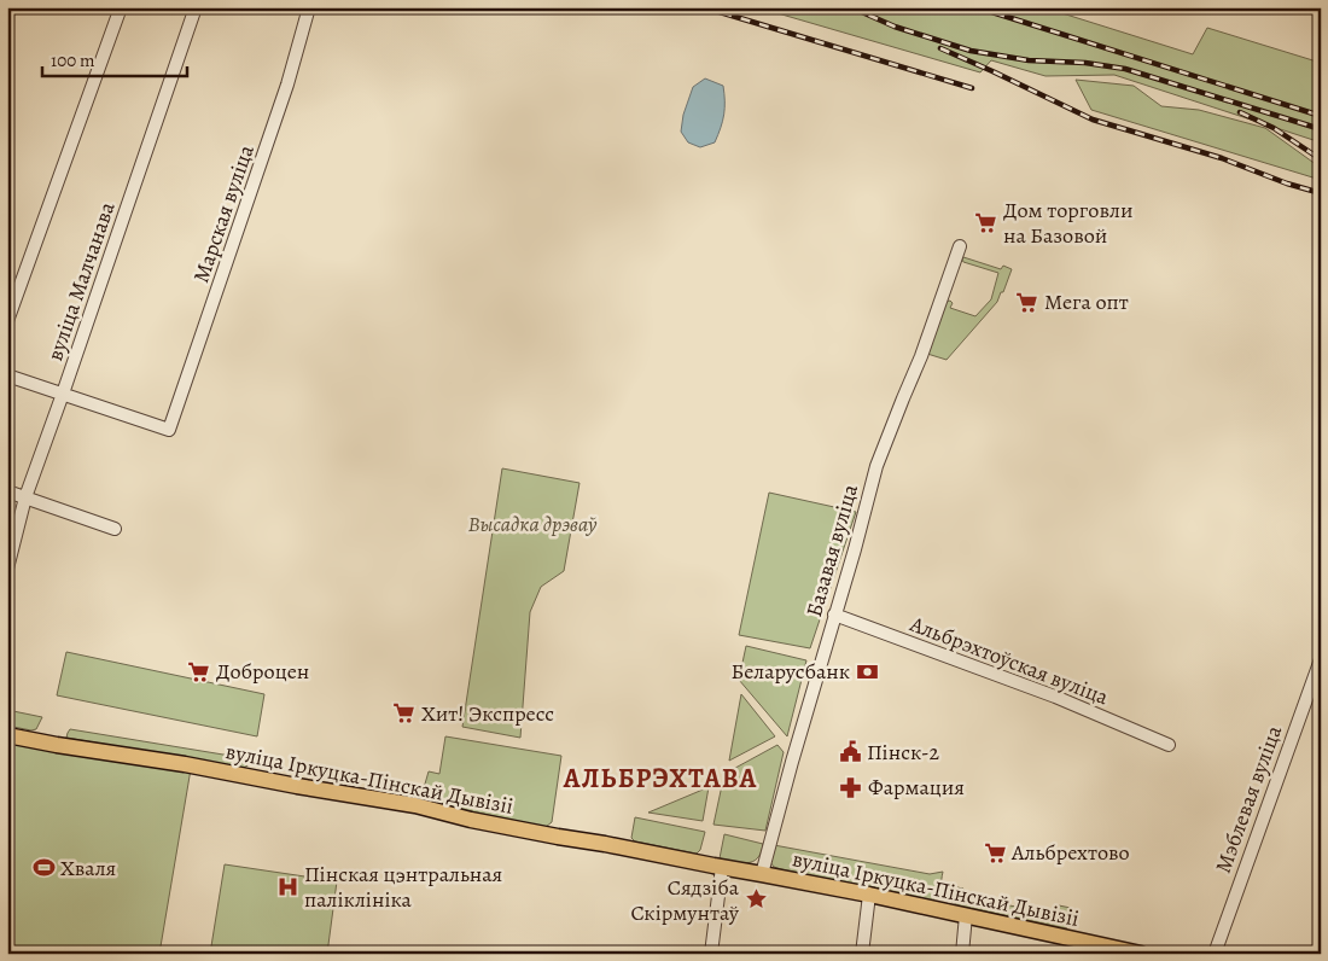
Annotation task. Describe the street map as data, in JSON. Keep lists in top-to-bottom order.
{
  "streets": {
    "main road": ["вуліца Іркуцка-Пінскай Дывізіі"],
    "street": [
      "Марская вуліца",
      "вуліца Малчанава",
      "Базавая вуліца",
      "Альбрэхтоўская вуліца",
      "Мэблевая вуліца"
    ]
  },
  "crossings": [
    ["Марская вуліца", "вуліца Малчанава"],
    ["Базавая вуліца", "Альбрэхтоўская вуліца"],
    ["Базавая вуліца", "вуліца Іркуцка-Пінскай Дывізіі"]
  ],
  "districts": ["АЛЬБРЭХТАВА"],
  "parks": ["Высадка дрэваў"],
  "places": {
    "supermarket": [
      "Дом торговли на Базовой",
      "Мега опт",
      "Доброцен",
      "Хит! Экспресс",
      "Альбрехтово"
    ],
    "bank": ["Беларусбанк"],
    "public building": ["Пінск-2"],
    "pharmacy": ["Фармация"],
    "sports": ["Хваля"],
    "hospital": ["Пінская цэнтральная паліклініка"],
    "place": ["Сядзіба Скірмунтаў"]
  },
  "scale_bar": "100 m"
}
